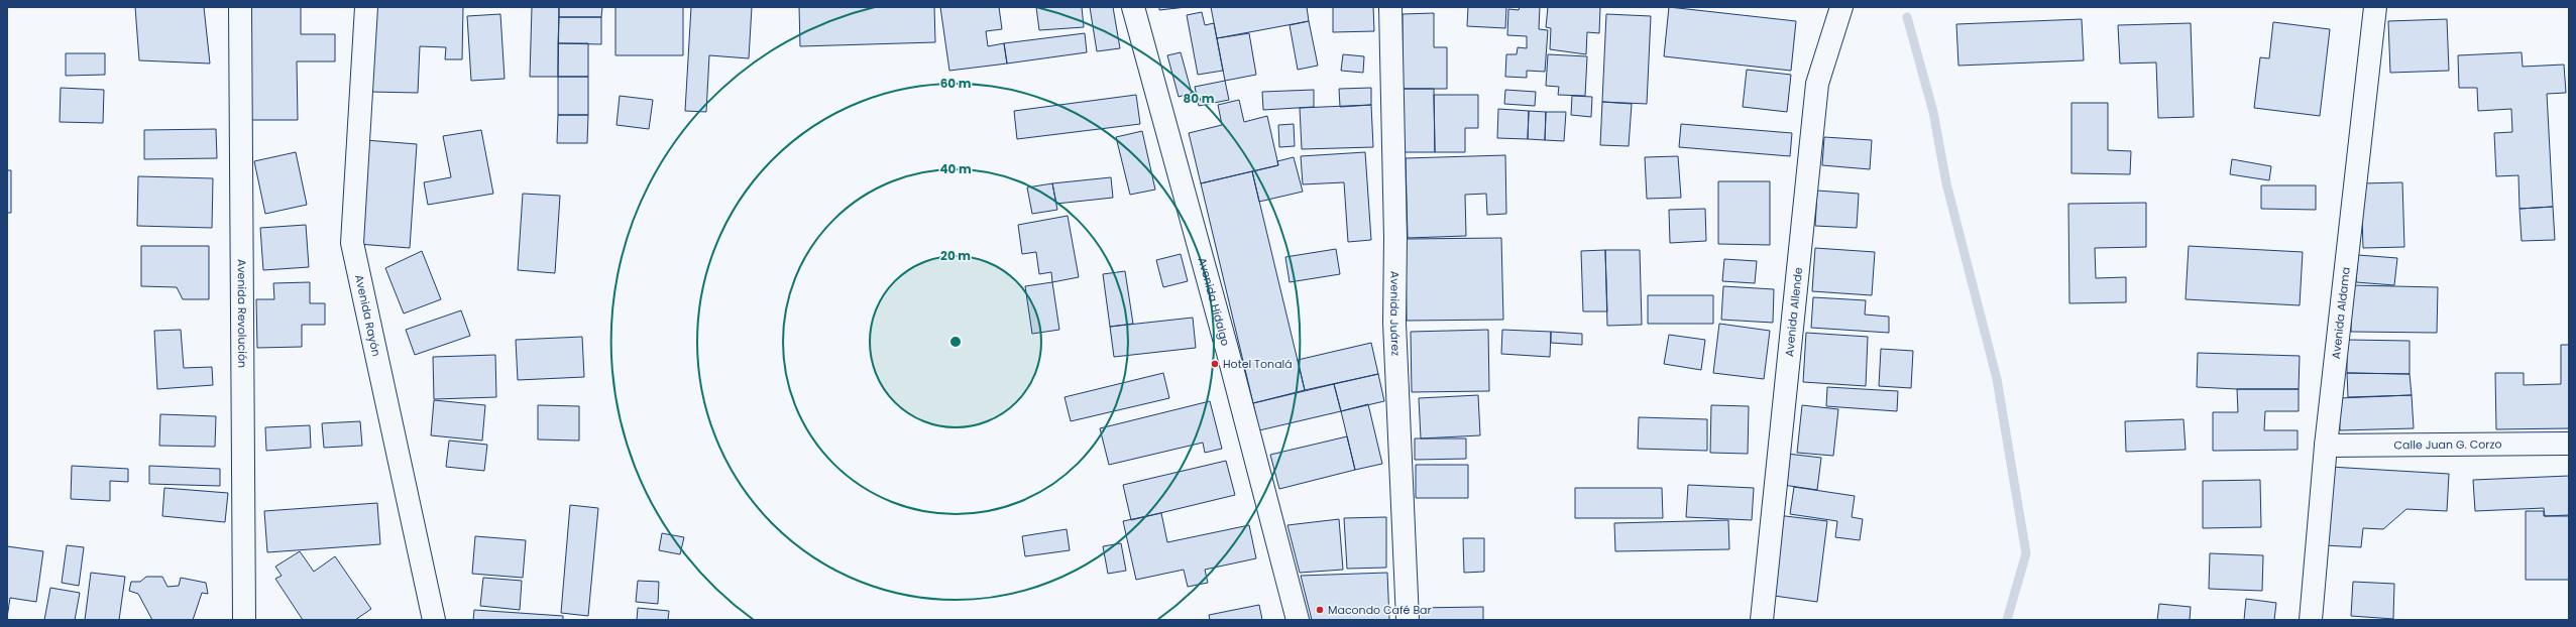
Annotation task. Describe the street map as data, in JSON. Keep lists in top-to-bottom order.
{
  "streets": {
    "street": [
      "Avenida Hidalgo",
      "Avenida Allende",
      "Avenida Revolución",
      "Avenida Juárez",
      "Avenida Aldama",
      "Avenida Rayón",
      "Calle Juan G. Corzo"
    ]
  },
  "crossings": [
    ["Avenida Aldama", "Calle Juan G. Corzo"]
  ],
  "places": ["Hotel Tonalá", "Macondo Café Bar"],
  "rings": [
    "60 m",
    "80 m",
    "40 m",
    "20 m"
  ]
}
